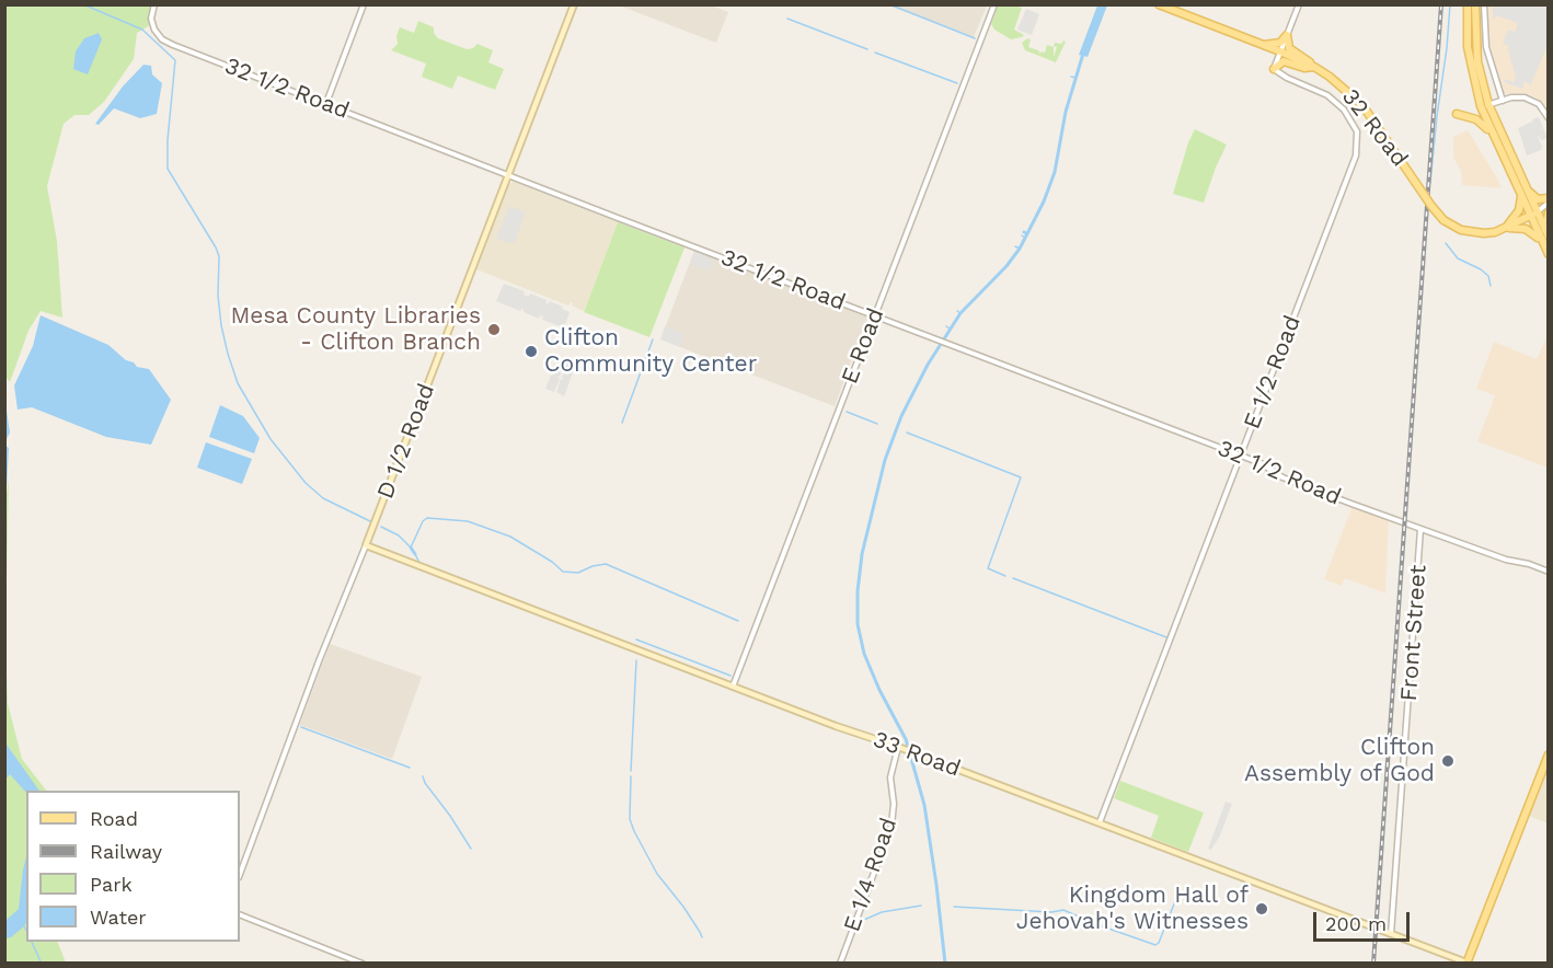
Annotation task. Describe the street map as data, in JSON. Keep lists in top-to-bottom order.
{
  "streets": {
    "main road": ["32 Road", "D 1/2 Road", "33 Road"],
    "street": [
      "32 1/2 Road",
      "E Road",
      "E 1/2 Road",
      "Front Street",
      "E 1/4 Road"
    ]
  },
  "crossings": [
    ["32 1/2 Road", "E Road"],
    ["32 1/2 Road", "E 1/2 Road"],
    ["32 1/2 Road", "D 1/2 Road"],
    ["32 1/2 Road", "Front Street"],
    ["E Road", "33 Road"],
    ["E 1/2 Road", "33 Road"],
    ["D 1/2 Road", "33 Road"],
    ["Front Street", "33 Road"],
    ["33 Road", "E 1/4 Road"]
  ],
  "places": [
    "Mesa County Libraries - Clifton Branch",
    "Clifton Community Center",
    "Clifton Assembly of God",
    "Kingdom Hall of Jehovah's Witnesses"
  ],
  "legend": [
    "Road",
    "Railway",
    "Park",
    "Water"
  ],
  "scale_bar": "200 m"
}
